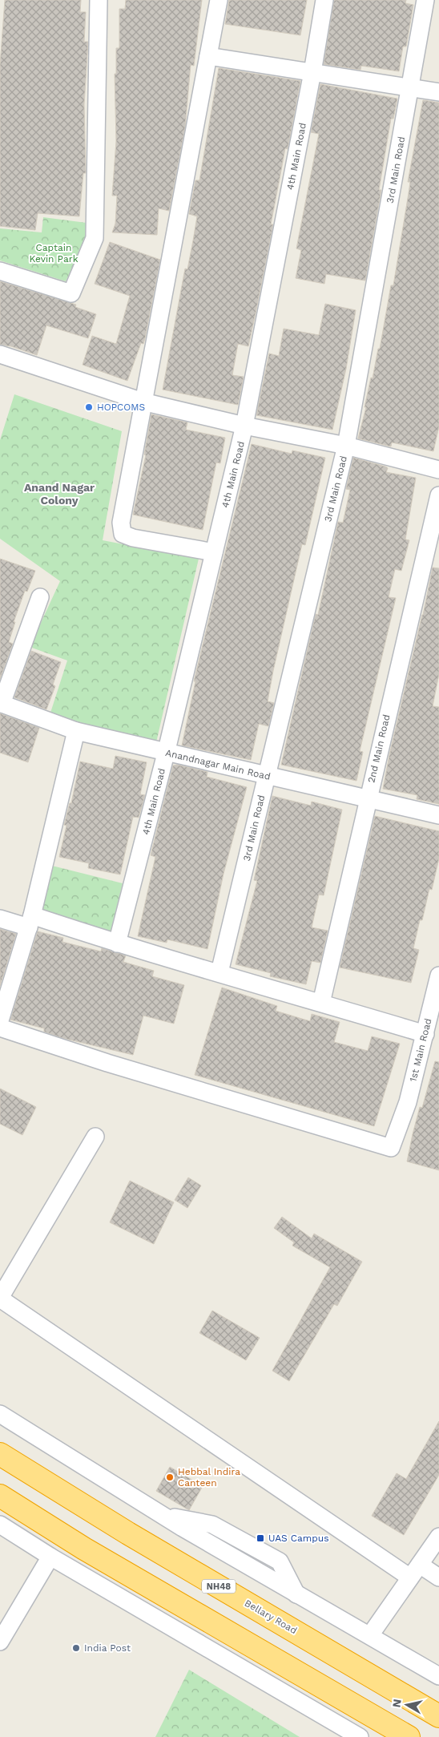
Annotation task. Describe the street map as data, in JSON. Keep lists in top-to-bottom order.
{
  "streets": {
    "highway": ["NH48", "Bellary Road"],
    "street": [
      "4th Main Road",
      "3rd Main Road",
      "2nd Main Road",
      "Anandnagar Main Road",
      "1st Main Road"
    ]
  },
  "crossings": [
    ["4th Main Road", "Anandnagar Main Road"],
    ["3rd Main Road", "Anandnagar Main Road"],
    ["2nd Main Road", "Anandnagar Main Road"]
  ],
  "districts": ["Anand Nagar Colony"],
  "parks": ["Captain Kevin Park"],
  "places": {
    "other": ["HOPCOMS", "Hebbal Indira Canteen", "India Post"],
    "transit": ["UAS Campus"]
  },
  "north": "left"
}
